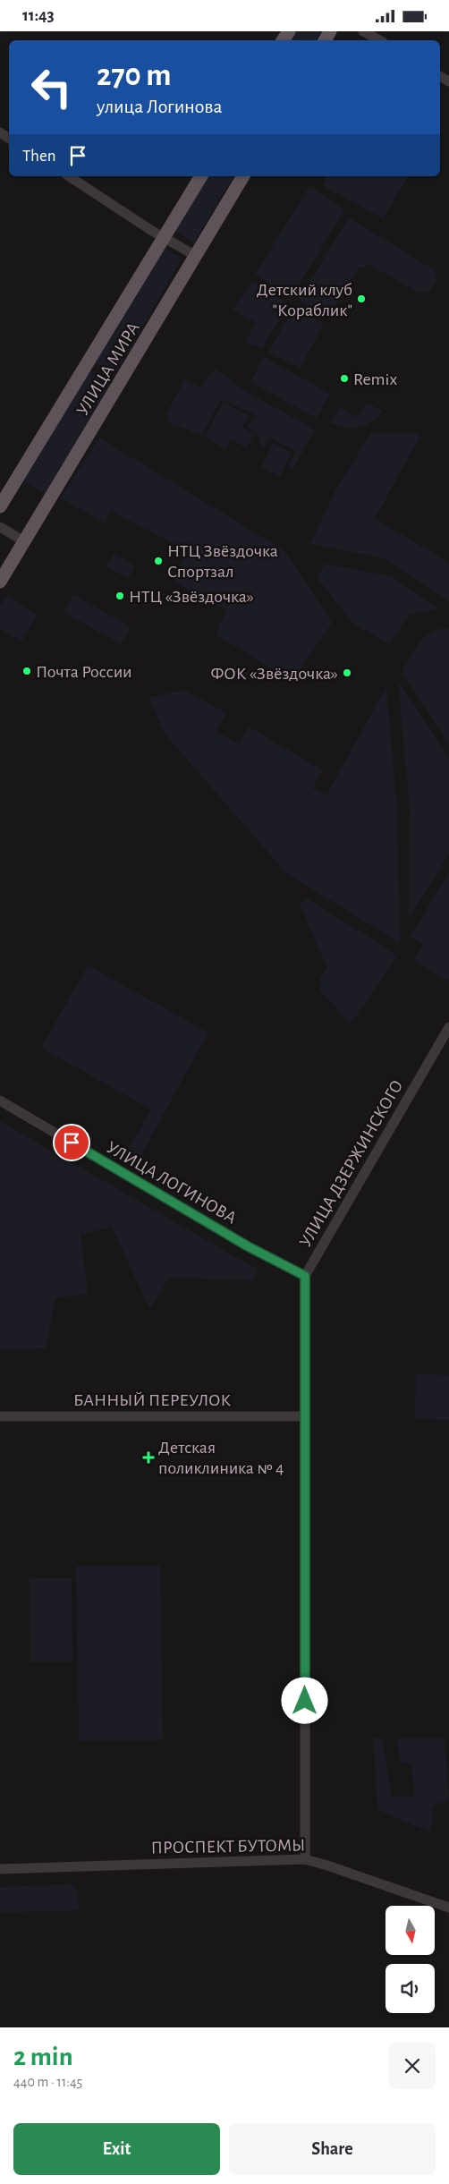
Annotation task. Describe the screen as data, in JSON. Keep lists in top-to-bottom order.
{
  "streets": {
    "main road": ["УЛИЦА МИРА"],
    "street": [
      "УЛИЦА ДЗЕРЖИНСКОГО",
      "УЛИЦА ЛОГИНОВА",
      "БАННЫЙ ПЕРЕУЛОК",
      "ПРОСПЕКТ БУТОМЫ"
    ]
  },
  "crossings": [
    ["УЛИЦА ДЗЕРЖИНСКОГО", "УЛИЦА ЛОГИНОВА"],
    ["УЛИЦА ДЗЕРЖИНСКОГО", "БАННЫЙ ПЕРЕУЛОК"],
    ["УЛИЦА ДЗЕРЖИНСКОГО", "ПРОСПЕКТ БУТОМЫ"]
  ],
  "places": {
    "other": [
      "Детский клуб \"Кораблик\"",
      "Remix",
      "НТЦ Звёздочка Спортзал",
      "НТЦ «Звёздочка»",
      "Почта России",
      "ФОК «Звёздочка»"
    ],
    "health": ["Детская поликлиника № 4"]
  },
  "north": "bottom",
  "page": {
    "status": "11:43",
    "turn": ["270 m", "улица Логинова"],
    "then": "Then",
    "heading": ["2 min", "440 m · 11:45"],
    "buttons": ["Exit", "Share"]
  }
}
